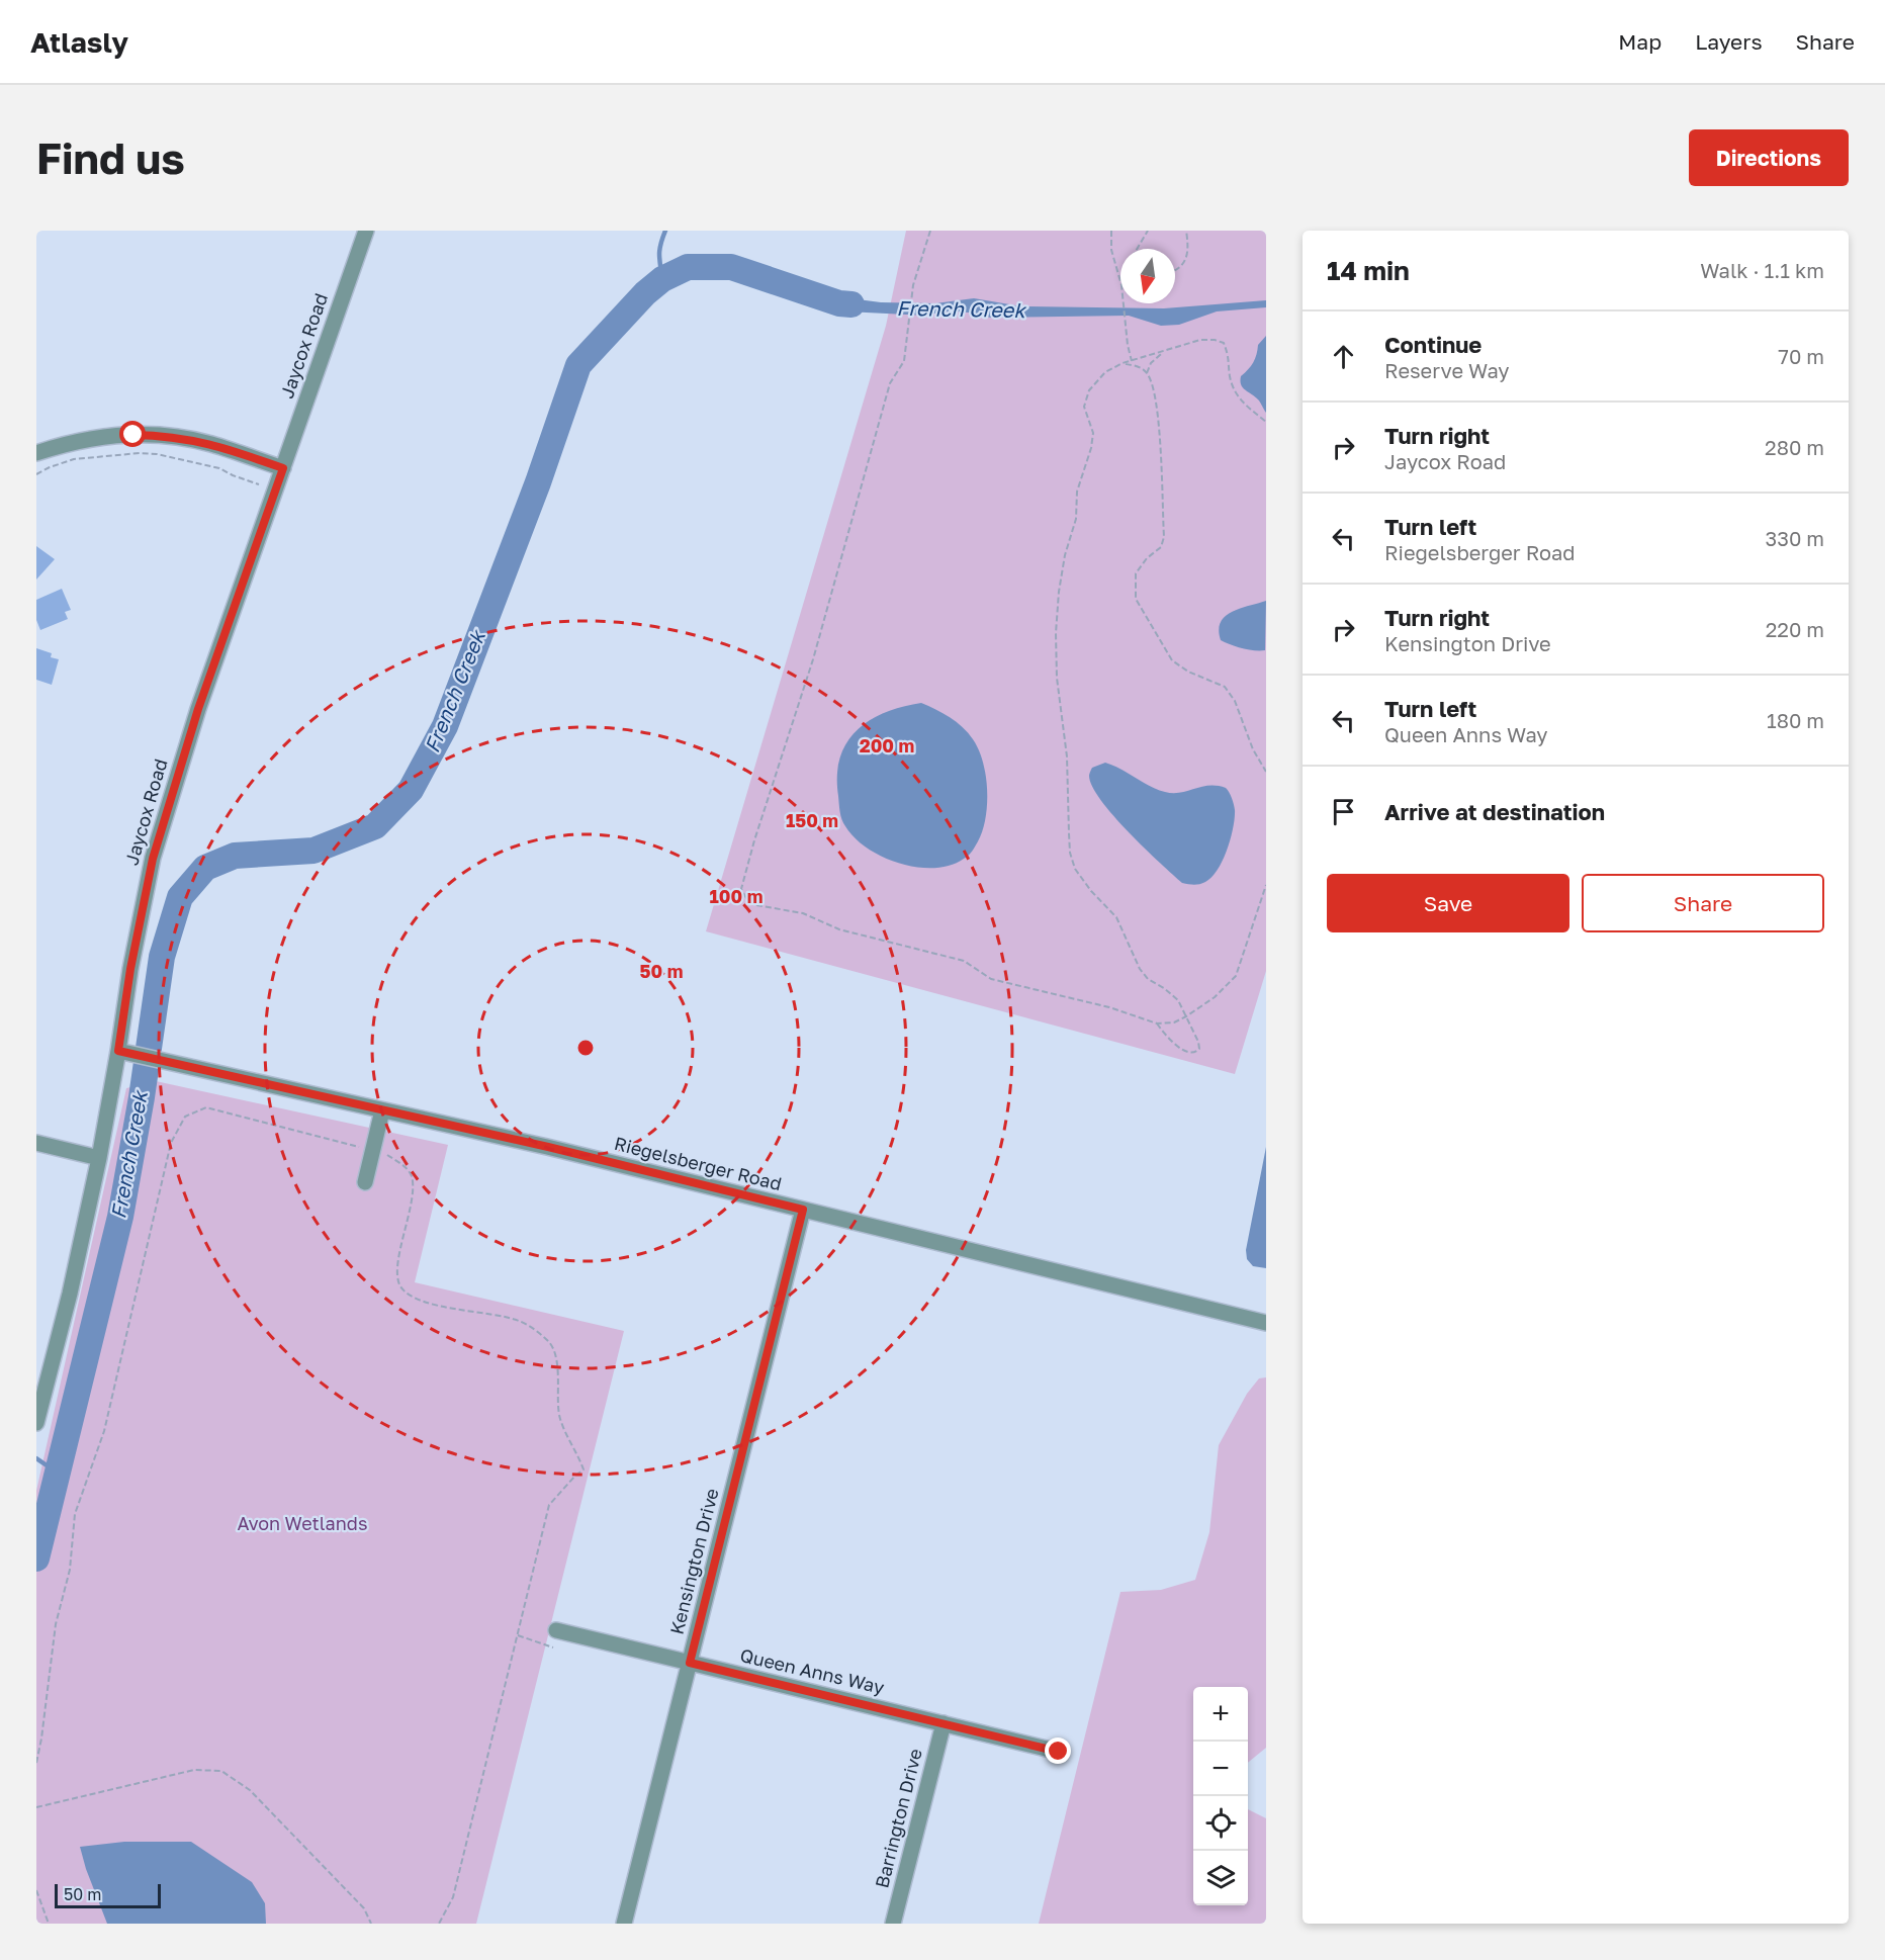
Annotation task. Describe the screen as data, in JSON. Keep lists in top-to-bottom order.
{
  "streets": {
    "street": [
      "Jaycox Road",
      "Riegelsberger Road",
      "Kensington Drive",
      "Queen Anns Way",
      "Barrington Drive"
    ]
  },
  "crossings": [
    ["Jaycox Road", "Riegelsberger Road"],
    ["Riegelsberger Road", "Kensington Drive"],
    ["Kensington Drive", "Queen Anns Way"],
    ["Queen Anns Way", "Barrington Drive"]
  ],
  "water": ["French Creek"],
  "parks": ["Avon Wetlands"],
  "scale_bar": "50 m",
  "north": "bottom",
  "page": {
    "header": "Atlasly",
    "nav": ["Map", "Layers", "Share"],
    "buttons": [
      "Directions",
      ["Save", "Share"]
    ],
    "title": "Find us",
    "heading": ["14 min", "Walk · 1.1 km"],
    "list": [
      ["Continue", "Reserve Way", "70 m"],
      ["Turn right", "Jaycox Road", "280 m"],
      ["Turn left", "Riegelsberger Road", "330 m"],
      ["Turn right", "Kensington Drive", "220 m"],
      ["Turn left", "Queen Anns Way", "180 m"],
      "Arrive at destination"
    ],
    "map_buttons": ["+", "−"],
    "scale": "50 m"
  },
  "rings": [
    "200 m",
    "150 m",
    "100 m",
    "50 m"
  ]
}
